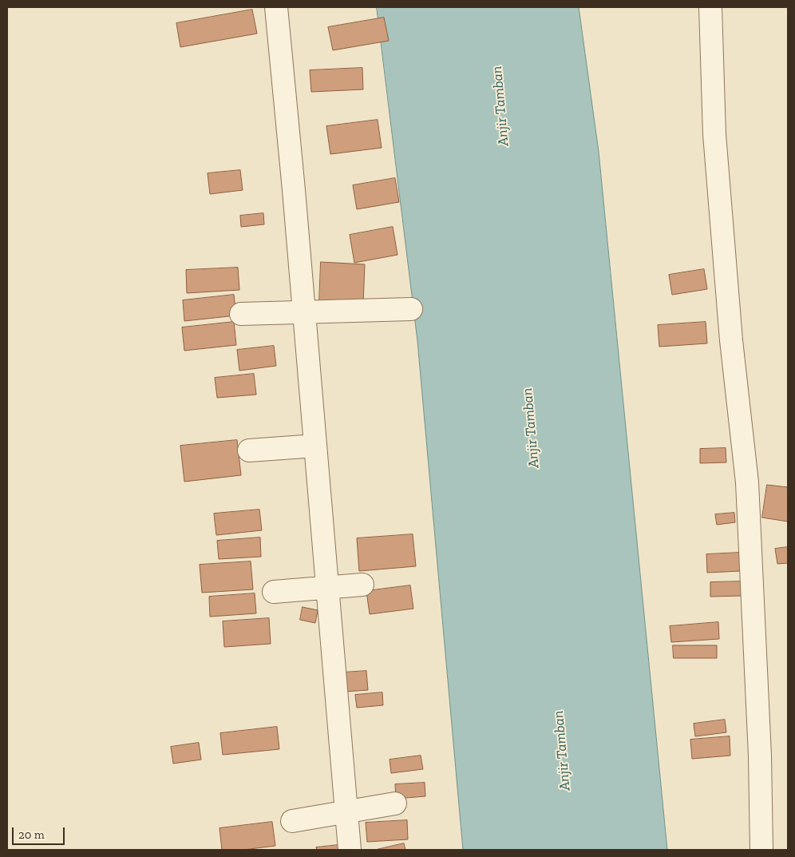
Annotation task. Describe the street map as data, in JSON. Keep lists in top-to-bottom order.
{
  "water": ["Anjir Tamban"],
  "scale_bar": "20 m"
}
